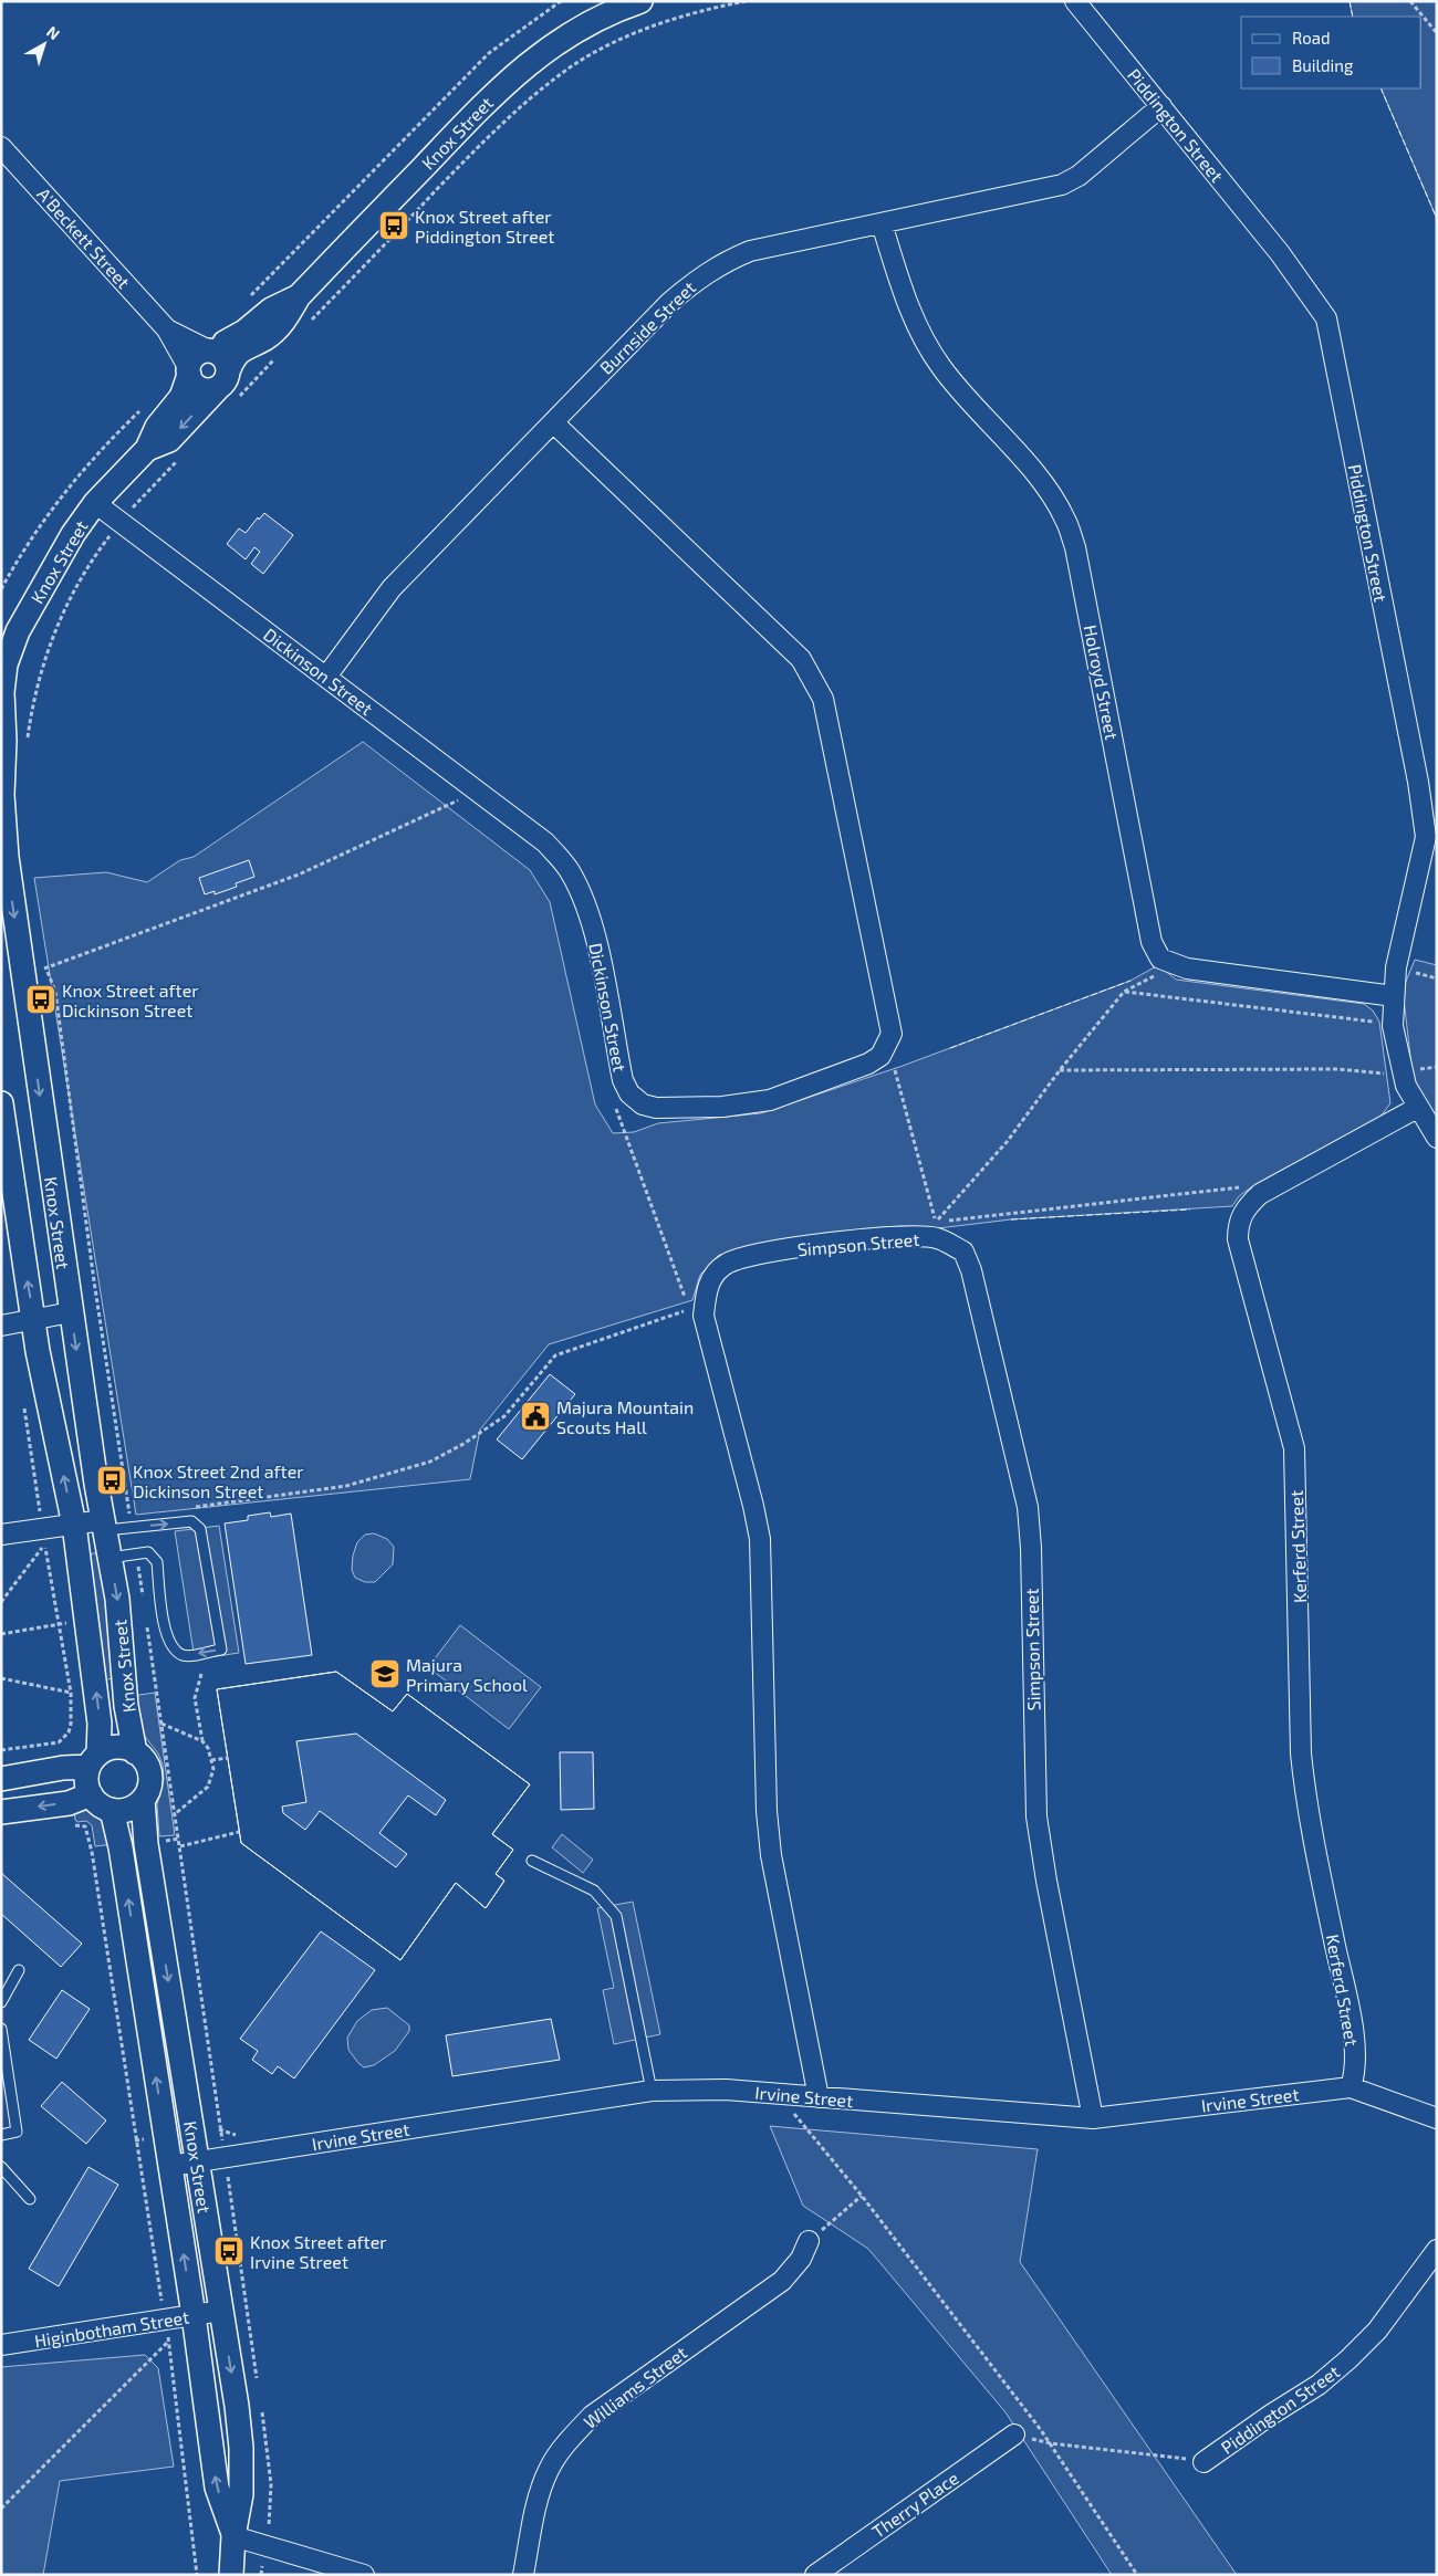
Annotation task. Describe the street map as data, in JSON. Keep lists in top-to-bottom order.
{
  "streets": {
    "street": [
      "Piddington Street",
      "Knox Street",
      "A'Beckett Street",
      "Burnside Street",
      "Dickinson Street",
      "Holroyd Street",
      "Simpson Street",
      "Kerferd Street",
      "Irvine Street",
      "Higinbotham Street",
      "Williams Street",
      "Therry Place"
    ]
  },
  "crossings": [
    ["Piddington Street", "Burnside Street"],
    ["Piddington Street", "Kerferd Street"],
    ["Knox Street", "A'Beckett Street"],
    ["Knox Street", "Dickinson Street"],
    ["Knox Street", "Irvine Street"],
    ["Knox Street", "Higinbotham Street"],
    ["Burnside Street", "Dickinson Street"],
    ["Burnside Street", "Holroyd Street"],
    ["Simpson Street", "Irvine Street"],
    ["Kerferd Street", "Irvine Street"]
  ],
  "places": {
    "bus stop": [
      "Knox Street after Piddington Street",
      "Knox Street after Dickinson Street",
      "Knox Street 2nd after Dickinson Street",
      "Knox Street after Irvine Street"
    ],
    "public building": ["Majura Mountain Scouts Hall"],
    "school or university": ["Majura Primary School"]
  },
  "legend": ["Road", "Building"],
  "north": "top right"
}
